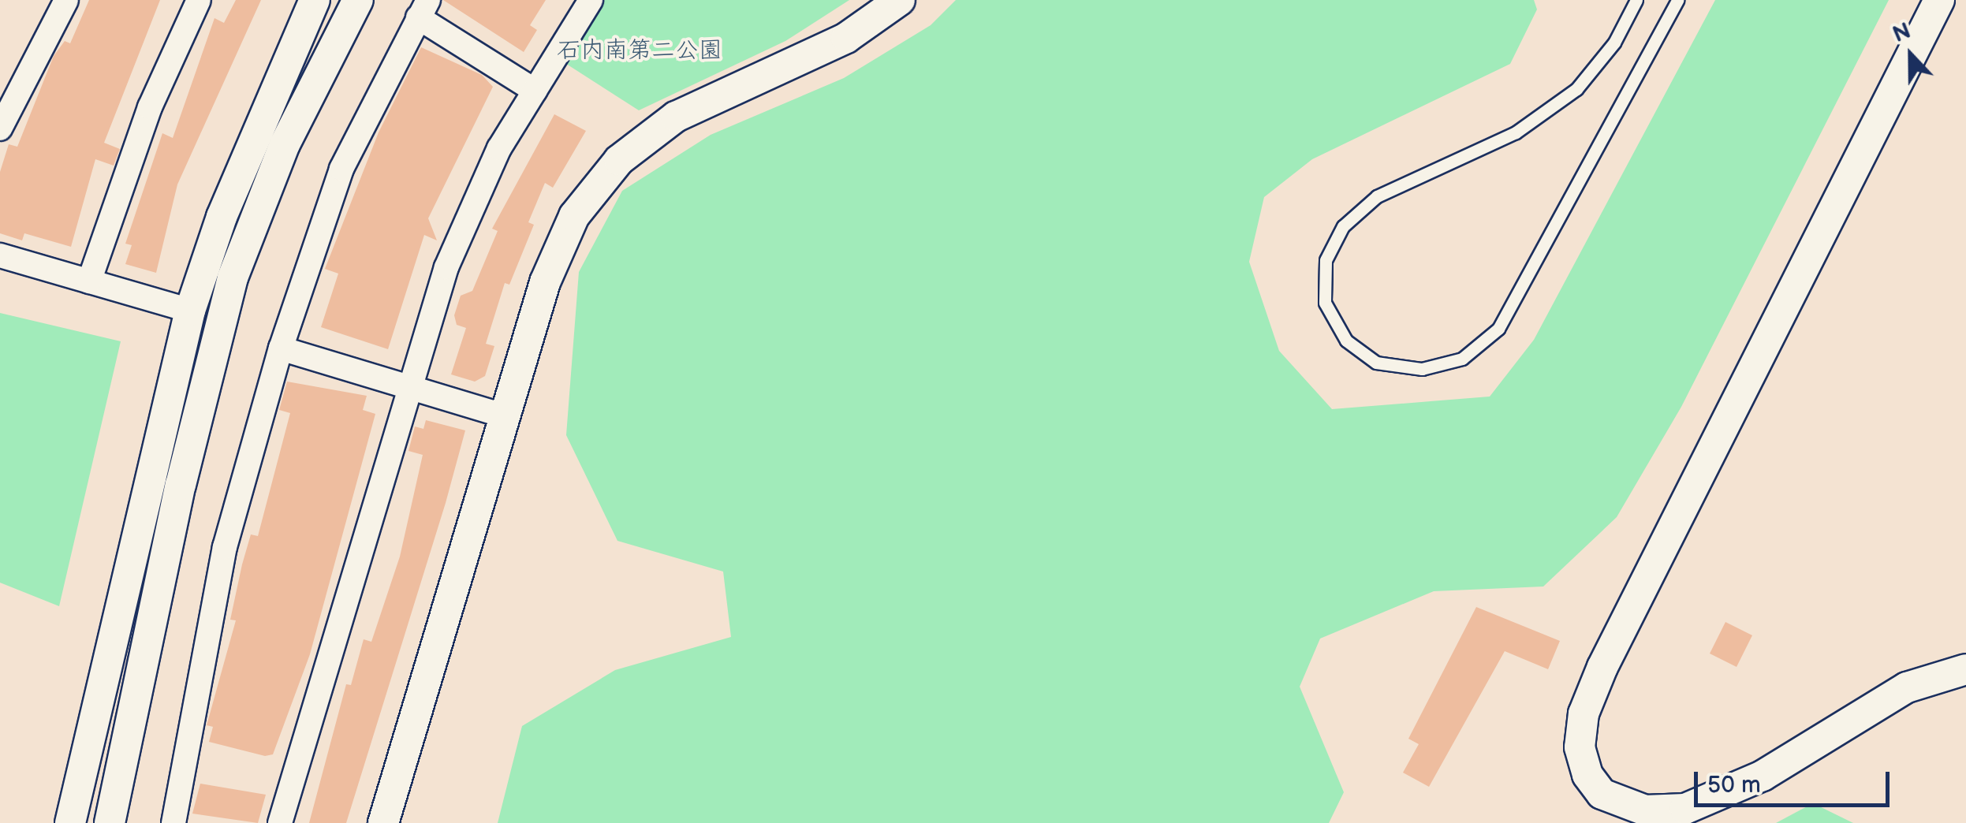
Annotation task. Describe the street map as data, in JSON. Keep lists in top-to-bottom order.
{
  "parks": ["石内南第二公園"],
  "scale_bar": "50 m",
  "north": "top"
}
